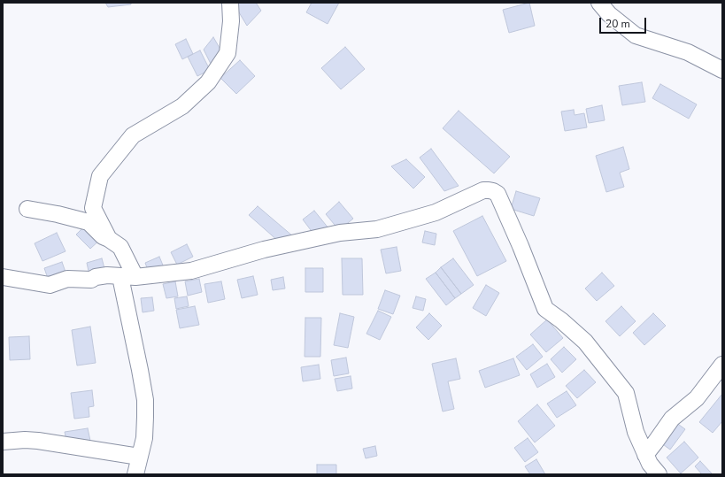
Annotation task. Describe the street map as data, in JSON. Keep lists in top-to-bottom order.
{
  "scale_bar": "20 m"
}
